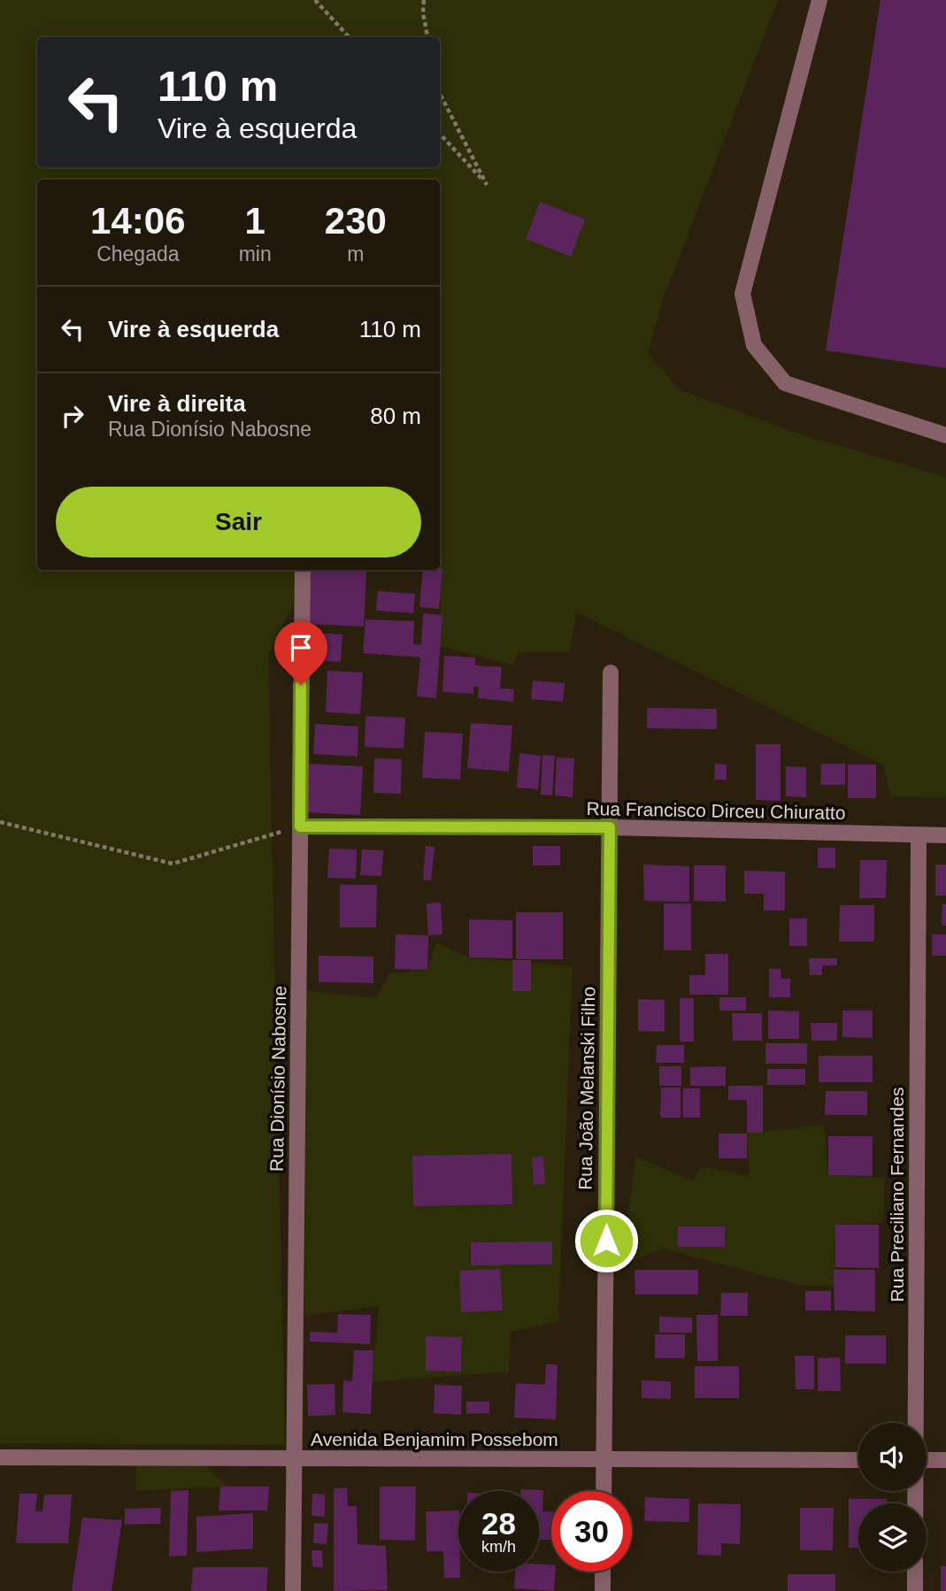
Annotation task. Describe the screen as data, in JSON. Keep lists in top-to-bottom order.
{
  "streets": {
    "street": [
      "Rua Francisco Dirceu Chiuratto",
      "Rua Dionísio Nabosne",
      "Rua João Melanski Filho",
      "Rua Preciliano Fernandes",
      "Avenida Benjamim Possebom"
    ]
  },
  "crossings": [
    ["Rua Francisco Dirceu Chiuratto", "Rua Dionísio Nabosne"],
    ["Rua Francisco Dirceu Chiuratto", "Rua João Melanski Filho"],
    ["Rua Francisco Dirceu Chiuratto", "Rua Preciliano Fernandes"],
    ["Rua Dionísio Nabosne", "Avenida Benjamim Possebom"],
    ["Rua João Melanski Filho", "Avenida Benjamim Possebom"]
  ],
  "page": {
    "turn": ["110 m", "Vire à esquerda"],
    "eta": [
      "14:06",
      "Chegada",
      "1",
      "min",
      "230",
      "m"
    ],
    "list": [
      {
        "name": "Vire à esquerda",
        "value": "110 m"
      },
      {
        "name": "Vire à direita",
        "note": "Rua Dionísio Nabosne",
        "value": "80 m"
      }
    ],
    "buttons": "Sair",
    "speed": "28 km/h",
    "limit": "30"
  }
}
